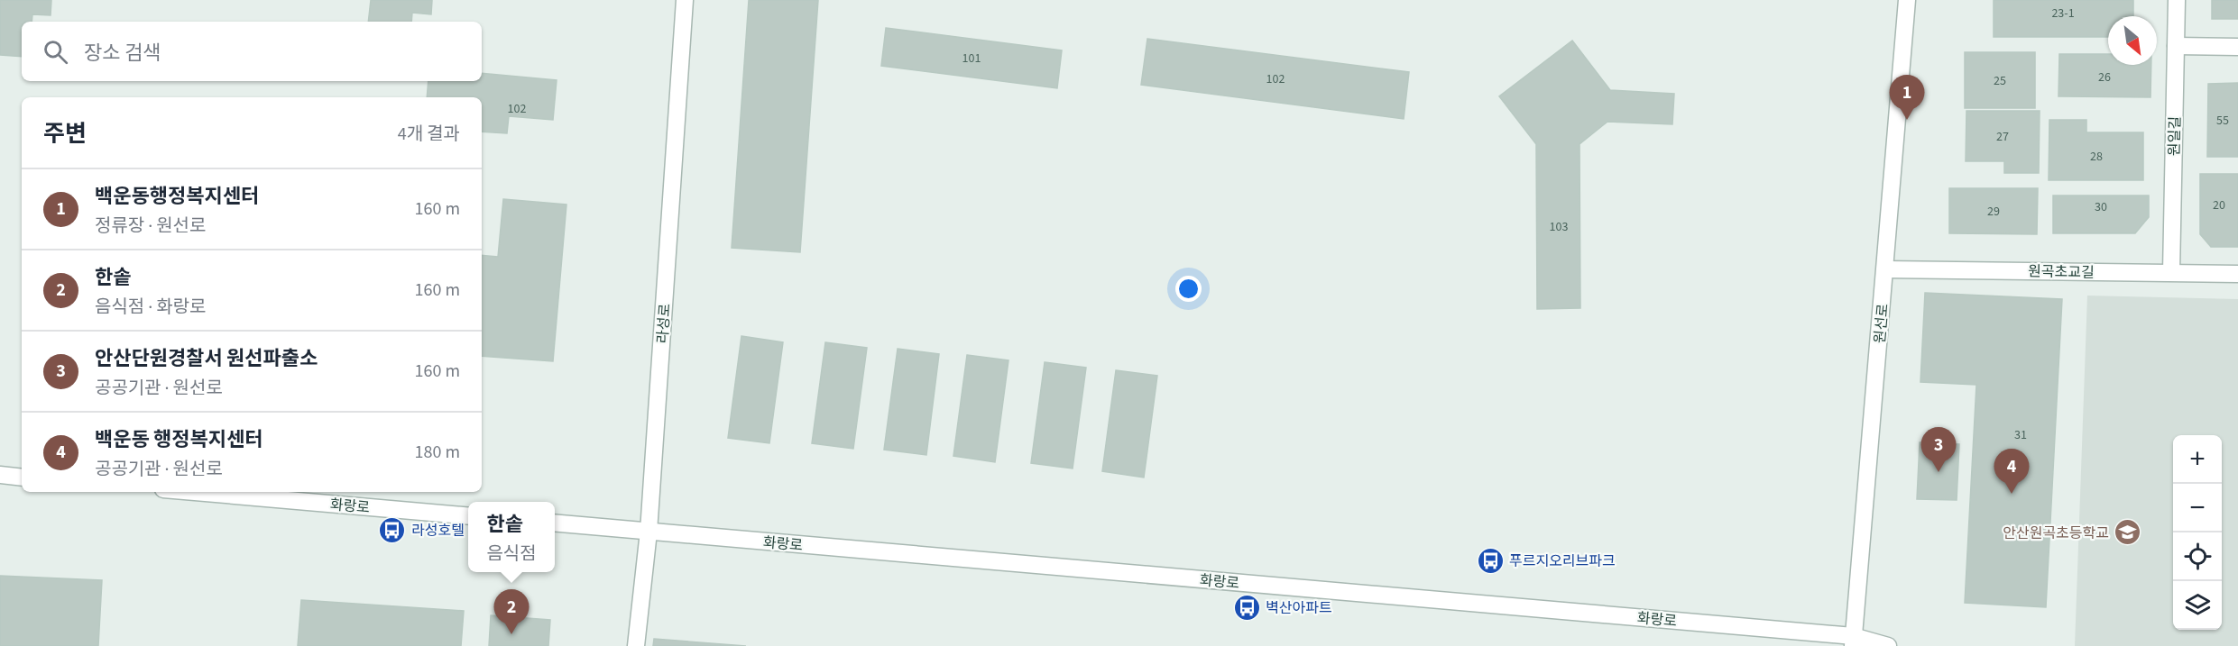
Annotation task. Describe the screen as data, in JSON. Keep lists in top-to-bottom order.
{
  "streets": {
    "street": [
      "원일길",
      "원곡초교길",
      "라성로",
      "원선로",
      "화랑로"
    ]
  },
  "crossings": [
    ["원일길", "원곡초교길"],
    ["원곡초교길", "원선로"],
    ["라성로", "화랑로"],
    ["원선로", "화랑로"]
  ],
  "places": {
    "bus stop": ["라성호텔", "푸르지오리브파크", "벽산아파트"],
    "school or university": ["안산원곡초등학교"]
  },
  "house_numbers": [
    "23-1",
    "101",
    "26",
    "102",
    "25",
    "102",
    "55",
    "27",
    "28",
    "20",
    "30",
    "29",
    "103",
    "31"
  ],
  "north": "bottom right",
  "page": {
    "search": "장소 검색",
    "pins": [
      "1",
      "3",
      "4",
      "2"
    ],
    "heading": ["주변", "4개 결과"],
    "list": [
      {
        "mark": "1",
        "name": "백운동행정복지센터",
        "note": "정류장 · 원선로",
        "value": "160 m"
      },
      {
        "mark": "2",
        "name": "한솥",
        "note": "음식점 · 화랑로",
        "value": "160 m"
      },
      {
        "mark": "3",
        "name": "안산단원경찰서 원선파출소",
        "note": "공공기관 · 원선로",
        "value": "160 m"
      },
      {
        "mark": "4",
        "name": "백운동 행정복지센터",
        "note": "공공기관 · 원선로",
        "value": "180 m"
      }
    ],
    "map_buttons": ["+", "−"],
    "popup": ["한솥", "음식점"]
  }
}
